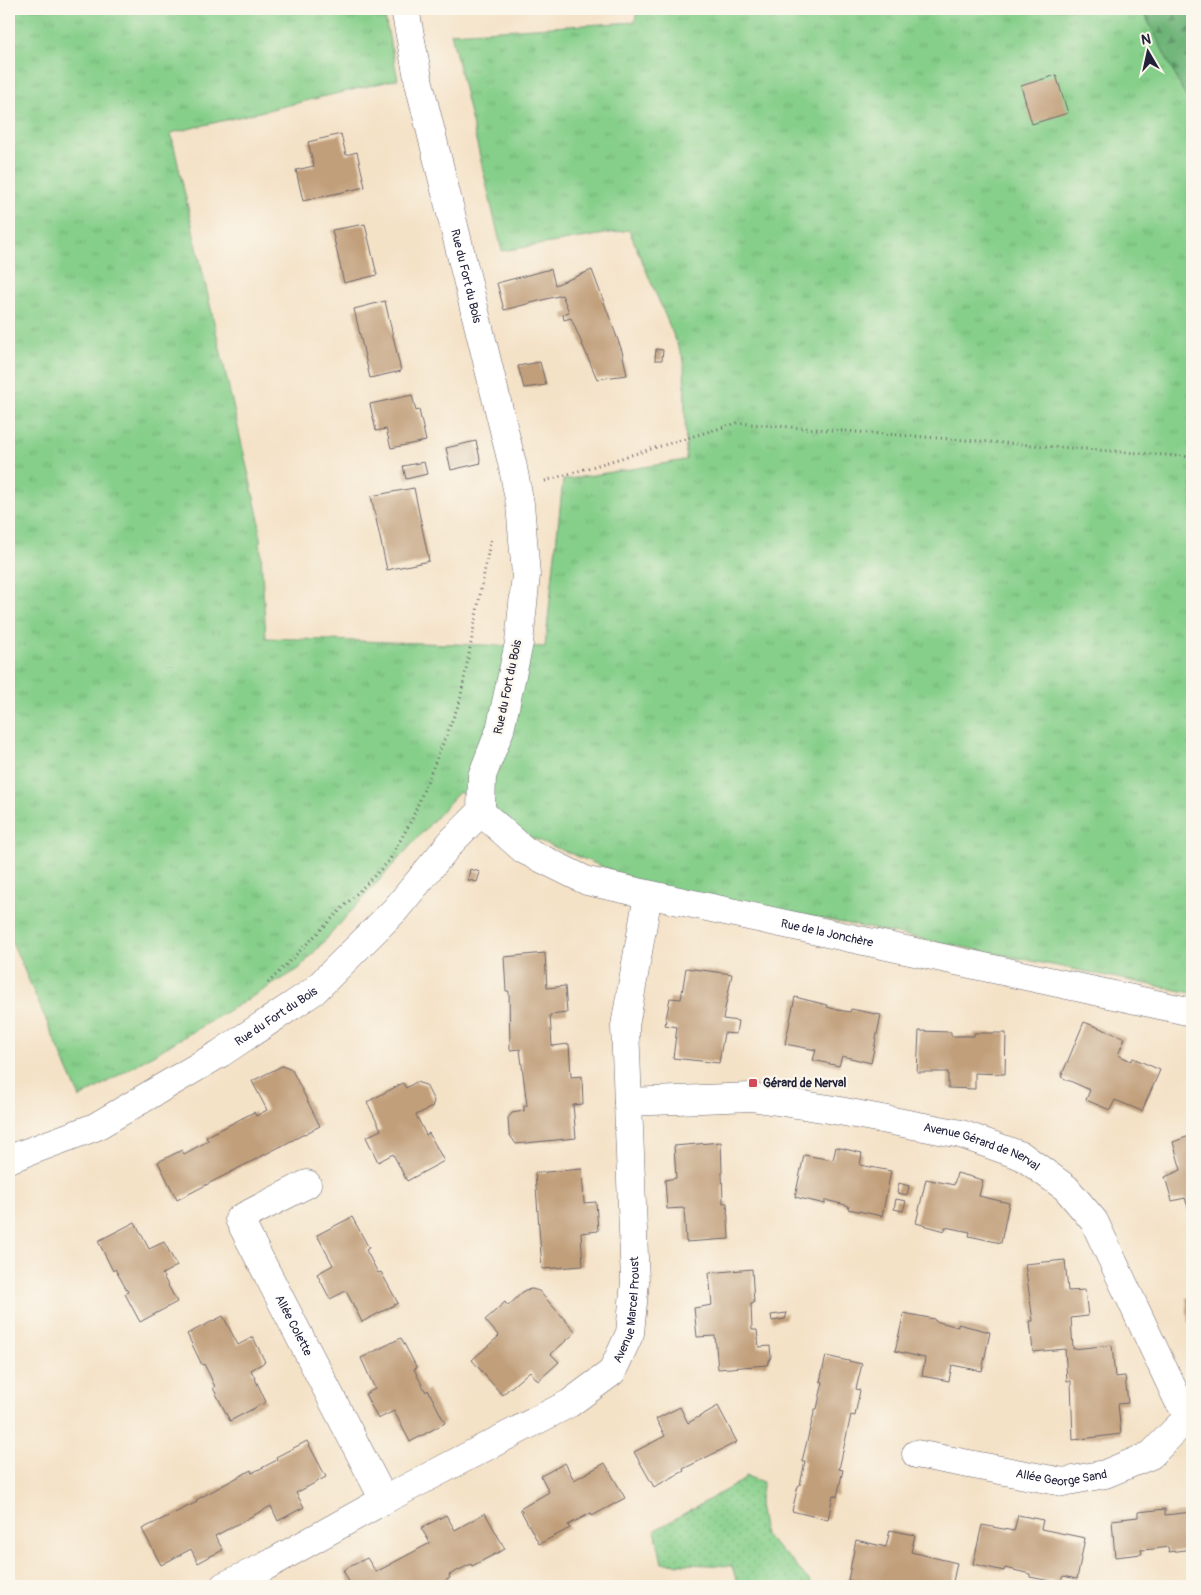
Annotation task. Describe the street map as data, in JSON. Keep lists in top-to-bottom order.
{
  "streets": {
    "street": [
      "Rue du Fort du Bois",
      "Rue de la Jonchère",
      "Avenue Gérard de Nerval",
      "Avenue Marcel Proust",
      "Allée Colette",
      "Allée George Sand"
    ]
  },
  "crossings": [
    ["Rue du Fort du Bois", "Rue de la Jonchère"],
    ["Rue de la Jonchère", "Avenue Marcel Proust"],
    ["Avenue Gérard de Nerval", "Avenue Marcel Proust"],
    ["Avenue Gérard de Nerval", "Allée George Sand"],
    ["Avenue Marcel Proust", "Allée Colette"]
  ],
  "places": {
    "transit": ["Gérard de Nerval"]
  },
  "north": "top"
}
